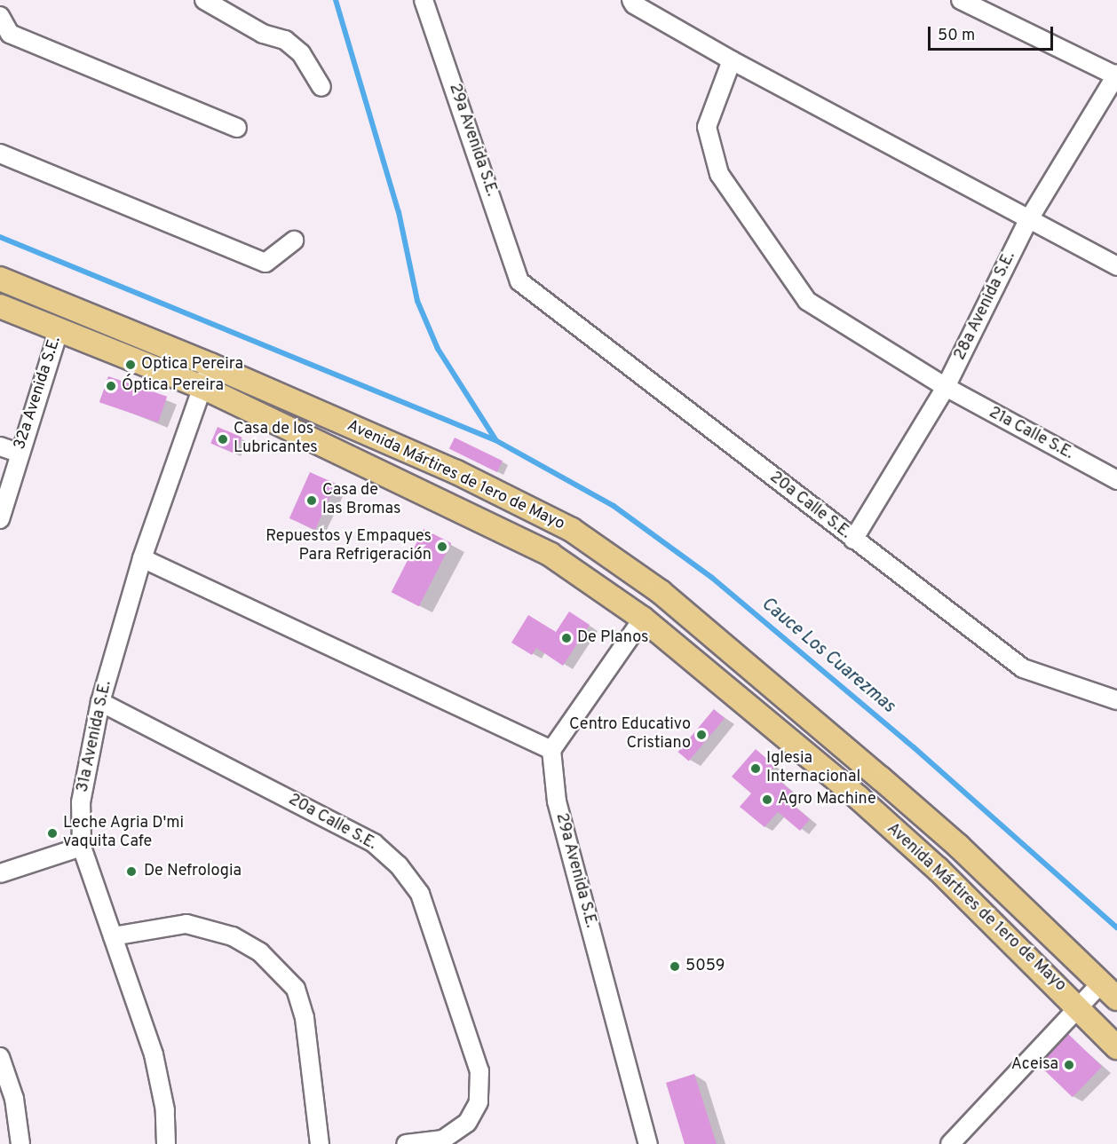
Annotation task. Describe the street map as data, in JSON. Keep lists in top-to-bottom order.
{
  "streets": {
    "main road": ["Avenida Mártires de 1ero de Mayo"],
    "street": [
      "29a Avenida S.E.",
      "28a Avenida S.E.",
      "32a Avenida S.E.",
      "21a Calle S.E.",
      "20a Calle S.E.",
      "31a Avenida S.E."
    ]
  },
  "crossings": [
    ["29a Avenida S.E.", "20a Calle S.E."],
    ["28a Avenida S.E.", "21a Calle S.E."],
    ["28a Avenida S.E.", "20a Calle S.E."],
    ["32a Avenida S.E.", "Avenida Mártires de 1ero de Mayo"],
    ["Avenida Mártires de 1ero de Mayo", "31a Avenida S.E."],
    ["20a Calle S.E.", "31a Avenida S.E."]
  ],
  "water": ["Cauce Los Cuarezmas"],
  "places": [
    "Optica Pereira",
    "Óptica Pereira",
    "Casa de los Lubricantes",
    "Casa de las Bromas",
    "Repuestos y Empaques Para Refrigeración",
    "De Planos",
    "Centro Educativo Cristiano",
    "Iglesia Internacional",
    "Agro Machine",
    "Leche Agria D'mi vaquita Cafe",
    "De Nefrologia",
    "5059",
    "Aceisa"
  ],
  "scale_bar": "50 m"
}
